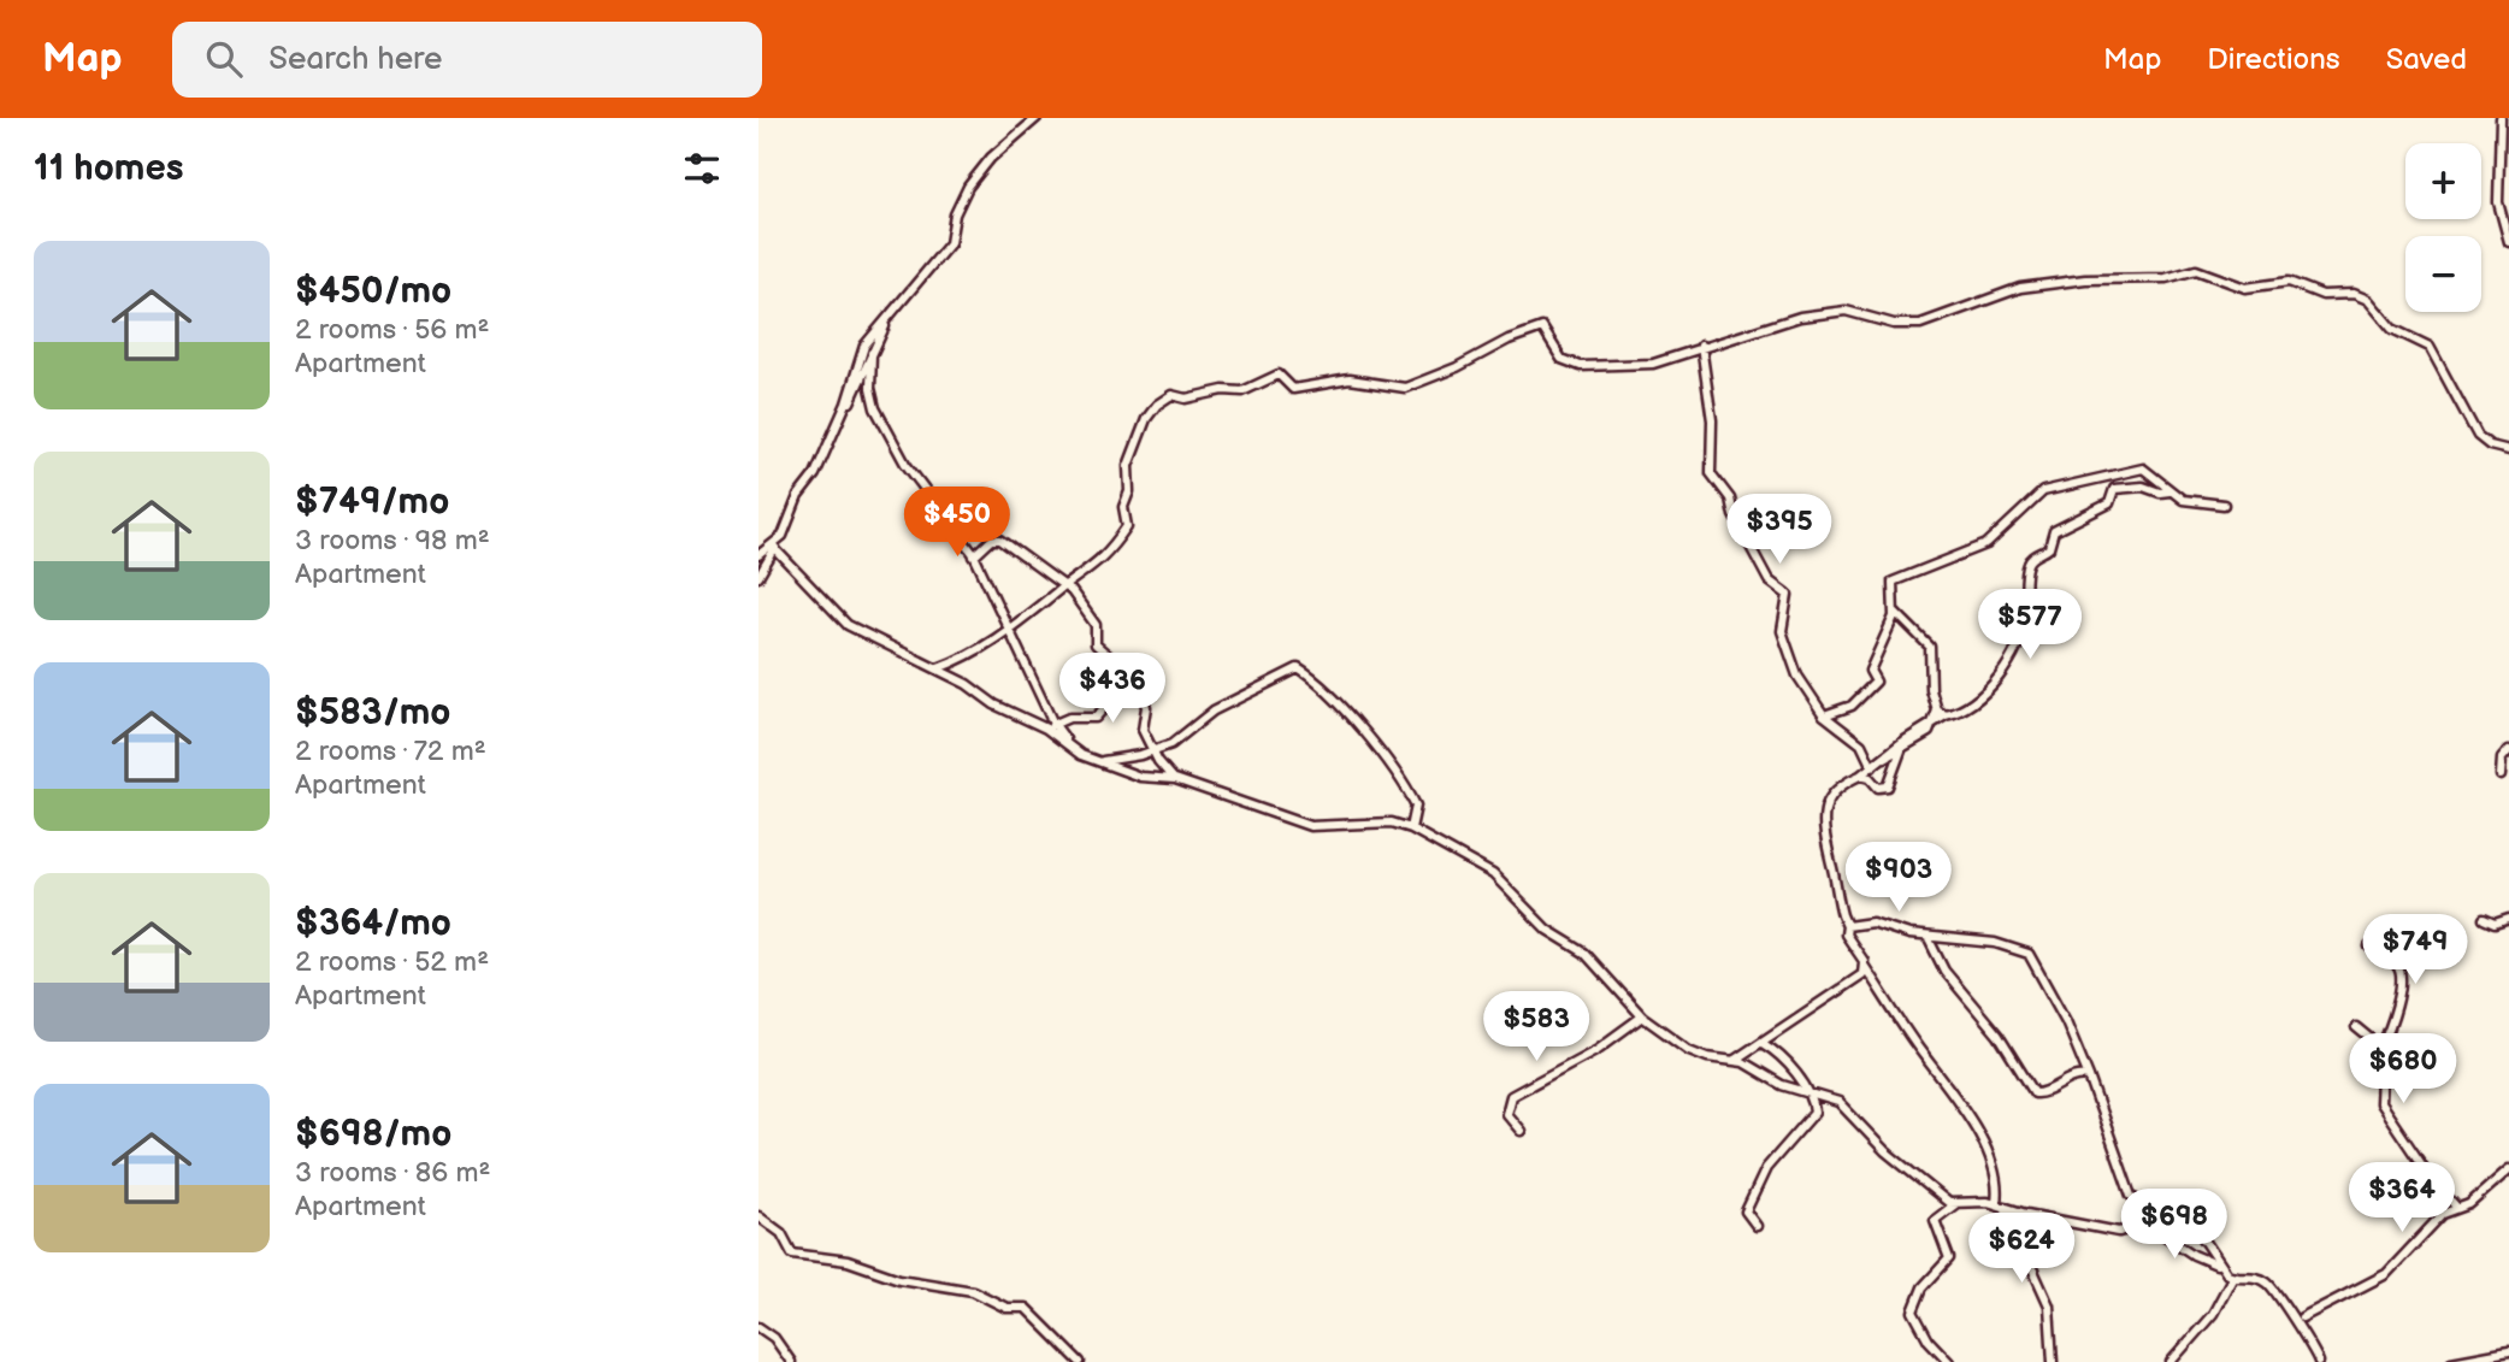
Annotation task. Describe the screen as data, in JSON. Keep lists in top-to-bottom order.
{
  "page": {
    "header": "Map",
    "search": "Search here",
    "nav": ["Map", "Directions", "Saved"],
    "heading": "11 homes",
    "map_buttons": ["+", "−"],
    "list": [
      {
        "name": "$450/mo",
        "note": "2 rooms · 56 m² · Apartment"
      },
      {
        "name": "$749/mo",
        "note": "3 rooms · 98 m² · Apartment"
      },
      {
        "name": "$583/mo",
        "note": "2 rooms · 72 m² · Apartment"
      },
      {
        "name": "$364/mo",
        "note": "2 rooms · 52 m² · Apartment"
      },
      {
        "name": "$698/mo",
        "note": "3 rooms · 86 m² · Apartment"
      }
    ],
    "price": [
      "$450",
      "$395",
      "$577",
      "$436",
      "$903",
      "$749",
      "$583",
      "$680",
      "$364",
      "$698",
      "$624"
    ]
  }
}
